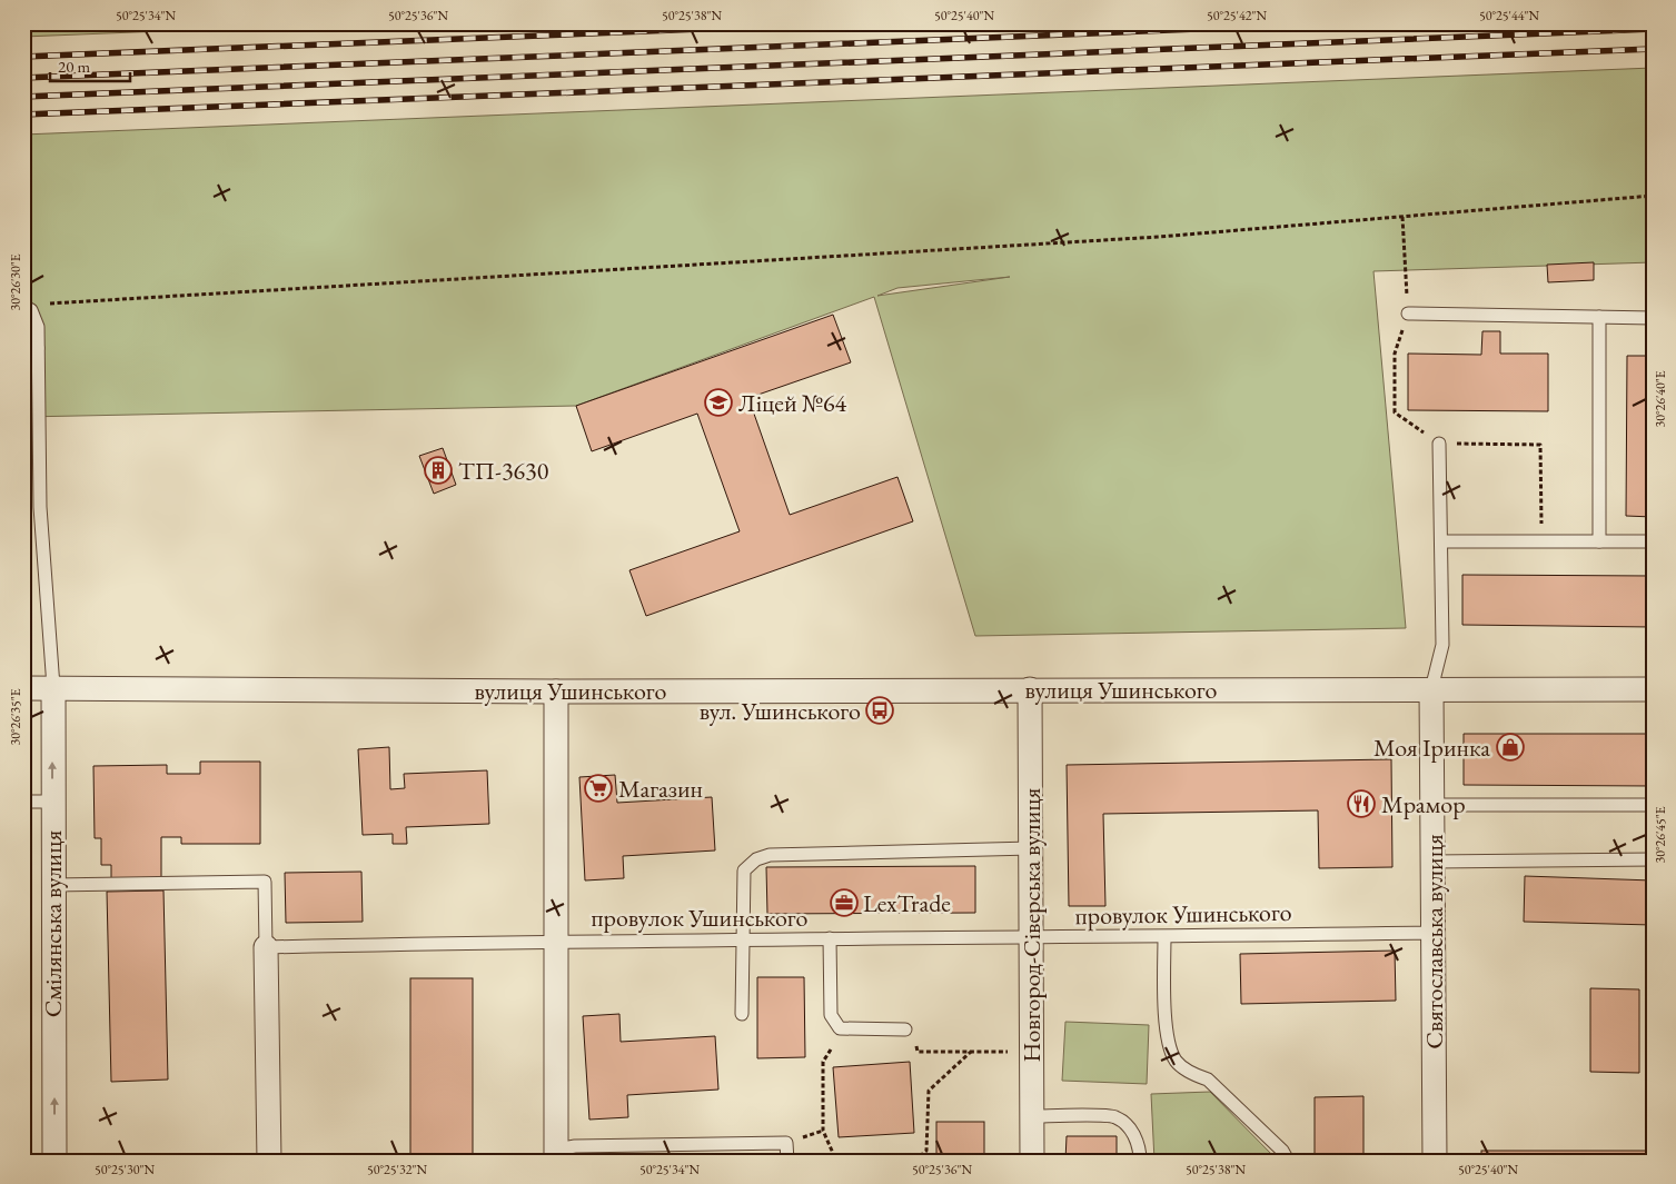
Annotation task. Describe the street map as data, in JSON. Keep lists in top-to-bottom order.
{
  "streets": {
    "street": [
      "вулиця Ушинського",
      "Смілянська вулиця",
      "Новгород-Сіверська вулиця",
      "Святославська вулиця"
    ],
    "lane": ["провулок Ушинського"]
  },
  "crossings": [
    ["вулиця Ушинського", "Смілянська вулиця"],
    ["вулиця Ушинського", "Новгород-Сіверська вулиця"],
    ["вулиця Ушинського", "Святославська вулиця"],
    ["провулок Ушинського", "Новгород-Сіверська вулиця"],
    ["провулок Ушинського", "Святославська вулиця"]
  ],
  "one_way": ["Смілянська вулиця"],
  "places": {
    "school or university": ["Ліцей №64"],
    "building": ["ТП-3630"],
    "bus stop": ["вул. Ушинського"],
    "shop": ["Моя Іринка"],
    "supermarket": ["Магазин"],
    "restaurant": ["Мрамор"],
    "office": ["LexTrade"]
  },
  "scale_bar": "20 m",
  "coordinates": [
    "50°25'34\"N",
    "50°25'36\"N",
    "50°25'38\"N",
    "50°25'40\"N",
    "50°25'42\"N",
    "50°25'44\"N",
    "30°26'30\"E",
    "30°26'40\"E",
    "30°26'35\"E",
    "30°26'45\"E",
    "50°25'30\"N",
    "50°25'32\"N"
  ]
}
